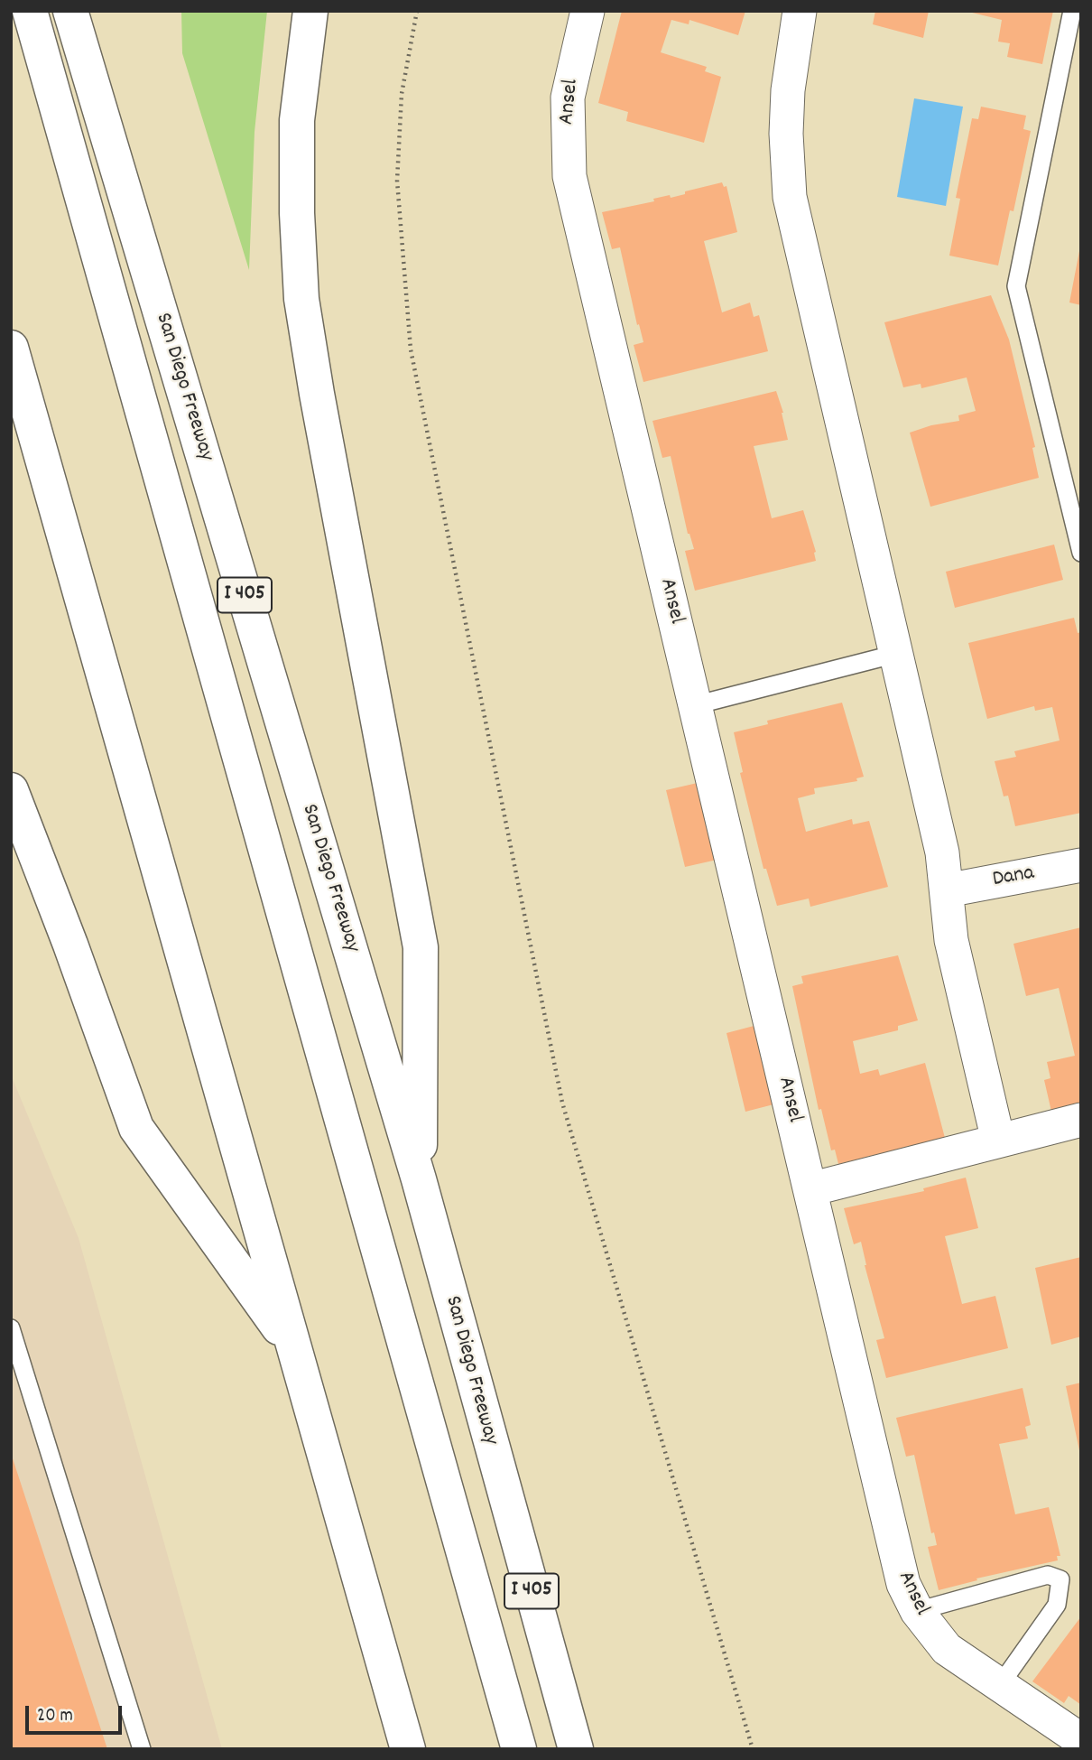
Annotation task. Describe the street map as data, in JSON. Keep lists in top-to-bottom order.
{
  "streets": {
    "highway": ["San Diego Freeway", "I 405"],
    "street": ["Ansel", "Dana"]
  },
  "scale_bar": "20 m"
}
